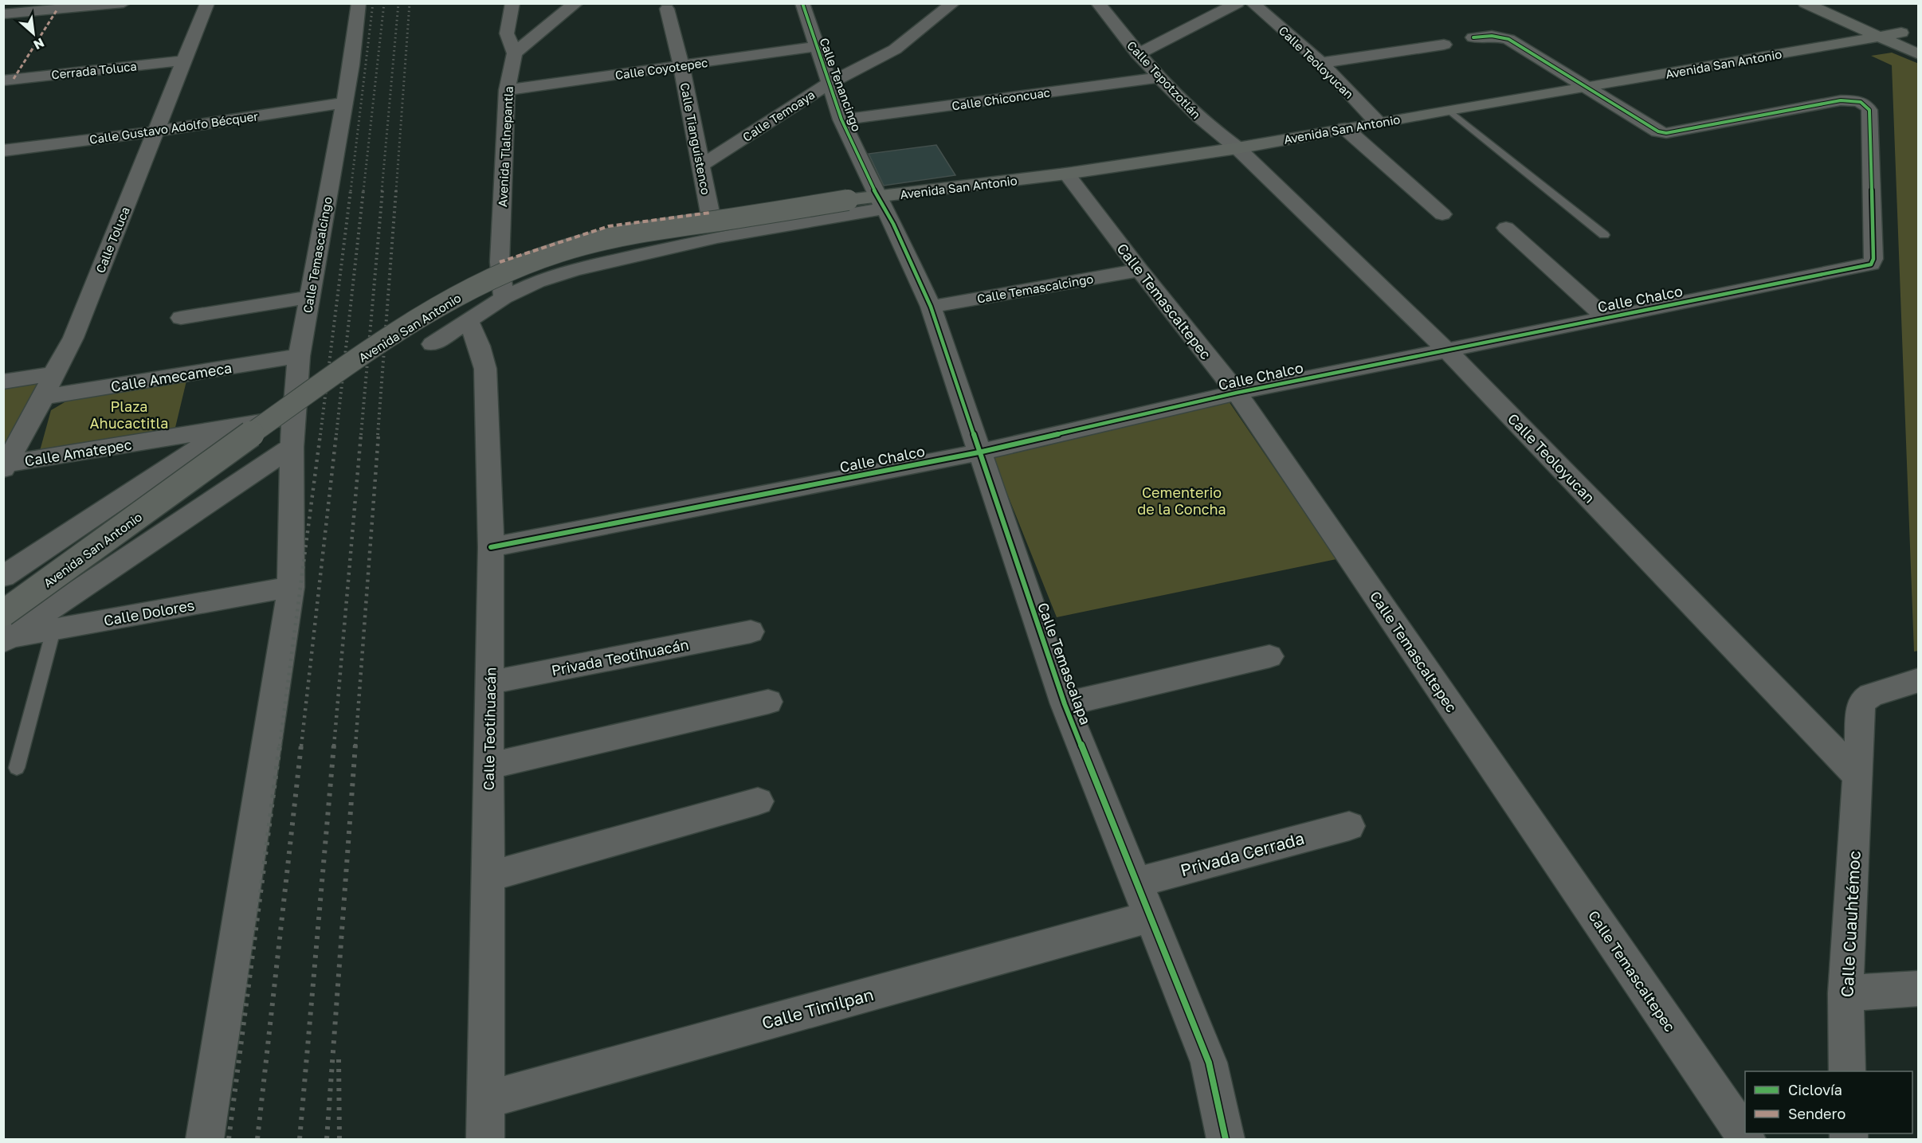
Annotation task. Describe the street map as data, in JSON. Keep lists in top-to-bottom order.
{
  "streets": {
    "main road": ["Avenida San Antonio"],
    "street": [
      "Calle Teoloyucan",
      "Calle Coyotepec",
      "Cerrada Toluca",
      "Calle Tepotzotlán",
      "Calle Tenancingo",
      "Calle Chiconcuac",
      "Calle Temoaya",
      "Calle Gustavo Adolfo Bécquer",
      "Calle Tianguistenco",
      "Avenida Tlalnepantla",
      "Calle Toluca",
      "Calle Temascalcingo",
      "Calle Chalco",
      "Calle Temascaltepec",
      "Calle Amecameca",
      "Calle Amatepec",
      "Calle Dolores",
      "Privada Teotihuacán",
      "Calle Temascalapa",
      "Calle Teotihuacán",
      "Privada Cerrada",
      "Calle Cuauhtémoc",
      "Calle Timilpan"
    ]
  },
  "crossings": [
    ["Calle Teoloyucan", "Avenida San Antonio"],
    ["Calle Teoloyucan", "Calle Tepotzotlán"],
    ["Calle Teoloyucan", "Calle Chalco"],
    ["Calle Teoloyucan", "Calle Cuauhtémoc"],
    ["Avenida San Antonio", "Calle Tepotzotlán"],
    ["Avenida San Antonio", "Calle Tenancingo"],
    ["Avenida San Antonio", "Avenida Tlalnepantla"],
    ["Avenida San Antonio", "Calle Temascalcingo"],
    ["Avenida San Antonio", "Calle Chalco"],
    ["Avenida San Antonio", "Calle Temascaltepec"],
    ["Avenida San Antonio", "Calle Amatepec"],
    ["Avenida San Antonio", "Calle Dolores"],
    ["Avenida San Antonio", "Calle Temascalapa"],
    ["Avenida San Antonio", "Calle Teotihuacán"],
    ["Calle Coyotepec", "Calle Tenancingo"],
    ["Calle Coyotepec", "Calle Tianguistenco"],
    ["Calle Coyotepec", "Avenida Tlalnepantla"],
    ["Cerrada Toluca", "Calle Toluca"],
    ["Calle Tepotzotlán", "Calle Chiconcuac"],
    ["Calle Tenancingo", "Calle Chiconcuac"],
    ["Calle Tenancingo", "Calle Temoaya"],
    ["Calle Tenancingo", "Calle Temascalapa"],
    ["Calle Temoaya", "Calle Tianguistenco"],
    ["Calle Gustavo Adolfo Bécquer", "Calle Toluca"],
    ["Calle Gustavo Adolfo Bécquer", "Calle Temascalcingo"],
    ["Calle Toluca", "Calle Amecameca"],
    ["Calle Toluca", "Calle Amatepec"],
    ["Calle Temascalcingo", "Calle Temascaltepec"],
    ["Calle Temascalcingo", "Calle Amecameca"],
    ["Calle Temascalcingo", "Calle Amatepec"],
    ["Calle Temascalcingo", "Calle Dolores"],
    ["Calle Temascalcingo", "Calle Temascalapa"],
    ["Calle Chalco", "Calle Temascaltepec"],
    ["Calle Chalco", "Calle Temascalapa"],
    ["Calle Chalco", "Calle Teotihuacán"],
    ["Privada Teotihuacán", "Calle Teotihuacán"],
    ["Calle Temascalapa", "Privada Cerrada"],
    ["Calle Temascalapa", "Calle Timilpan"],
    ["Calle Teotihuacán", "Calle Timilpan"]
  ],
  "parks": ["Plaza Ahucactitla", "Cementerio de la Concha"],
  "legend": ["Ciclovía", "Sendero"],
  "north": "bottom right"
}
